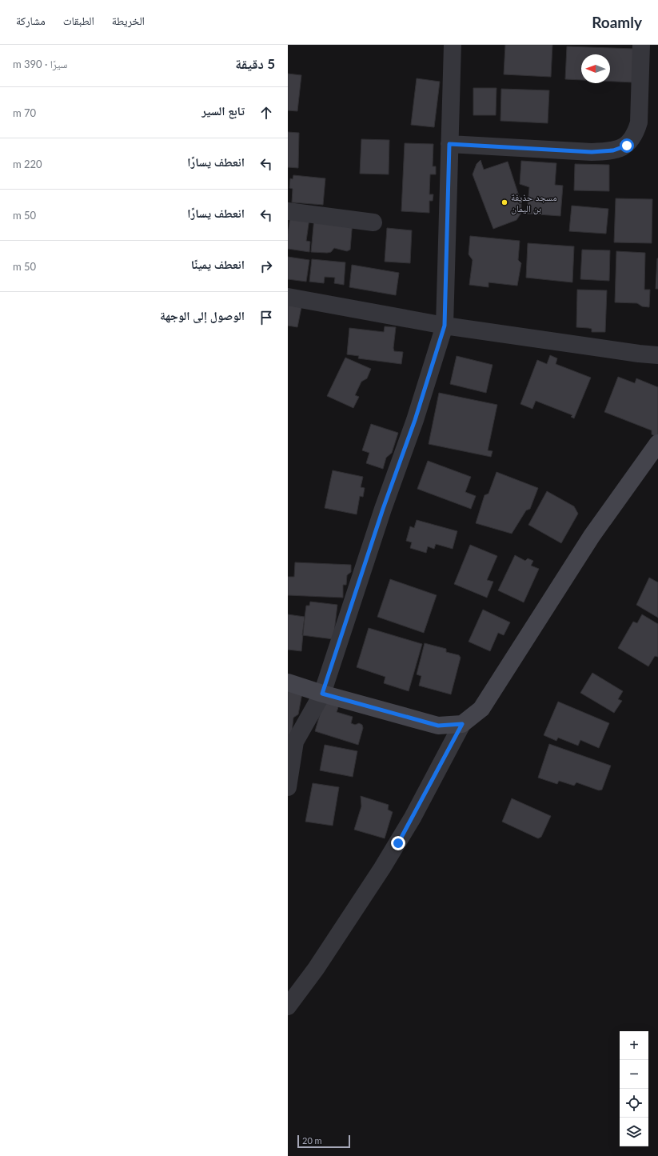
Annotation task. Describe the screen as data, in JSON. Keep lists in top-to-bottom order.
{
  "places": ["مسجد حذيفة بن اليمان"],
  "scale_bar": "20 m",
  "north": "left",
  "page": {
    "header": "Roamly",
    "nav": ["الخريطة", "الطبقات", "مشاركة"],
    "heading": ["5 دقيقة", "سيرًا · 390 m"],
    "list": [
      ["تابع السير", "70 m"],
      ["انعطف يسارًا", "220 m"],
      ["انعطف يسارًا", "50 m"],
      ["انعطف يمينًا", "50 m"],
      "الوصول إلى الوجهة"
    ],
    "map_buttons": ["+", "−"],
    "scale": "20 m"
  }
}
